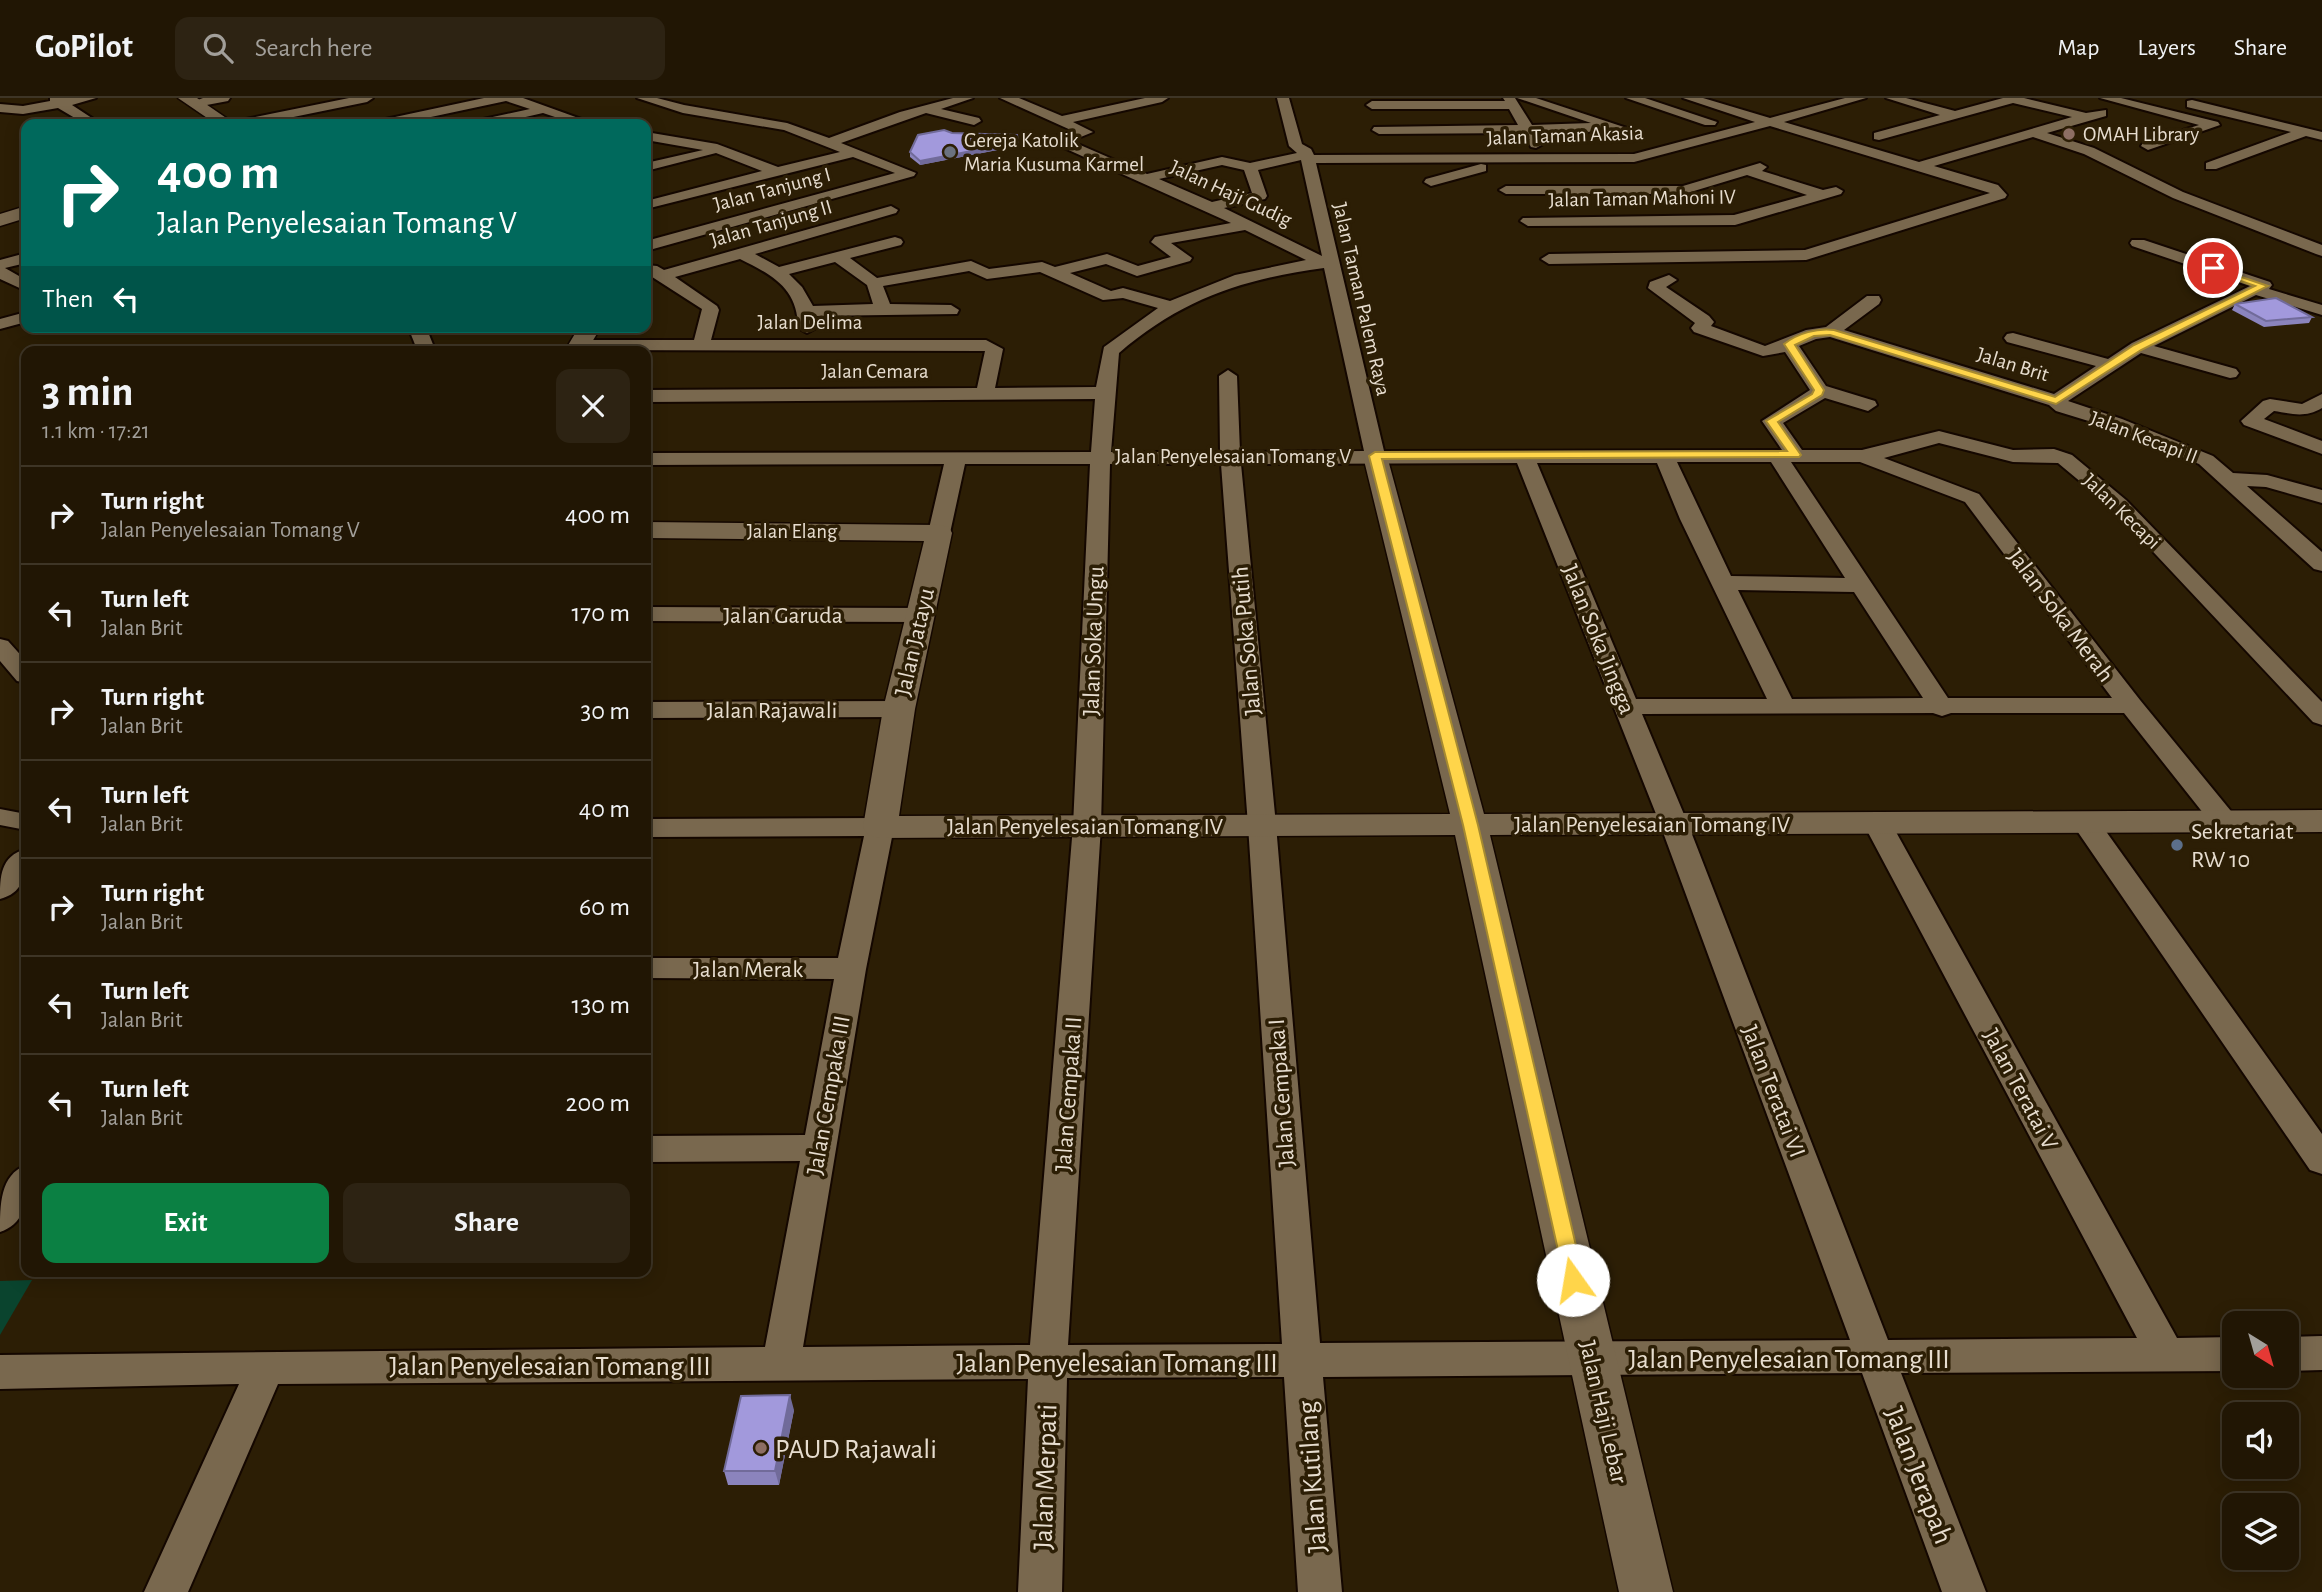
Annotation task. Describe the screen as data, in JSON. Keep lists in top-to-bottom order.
{
  "streets": {
    "street": [
      "Jalan Taman Akasia",
      "Jalan Tanjung I",
      "Jalan Haji Gudig",
      "Jalan Taman Mahoni IV",
      "Jalan Tanjung II",
      "Jalan Taman Palem Raya",
      "Jalan Delima",
      "Jalan Brit",
      "Jalan Cemara",
      "Jalan Kecapi II",
      "Jalan Penyelesaian Tomang V",
      "Jalan Kecapi",
      "Jalan Elang",
      "Jalan Garuda",
      "Jalan Soka Merah",
      "Jalan Soka Jingga",
      "Jalan Soka Ungu",
      "Jalan Soka Putih",
      "Jalan Jatayu",
      "Jalan Rajawali",
      "Jalan Penyelesaian Tomang IV",
      "Jalan Merak",
      "Jalan Teratai V",
      "Jalan Teratai VI",
      "Jalan Cempaka I",
      "Jalan Cempaka II",
      "Jalan Cempaka III",
      "Jalan Penyelesaian Tomang III",
      "Jalan Haji Lebar",
      "Jalan Jerapah",
      "Jalan Merpati",
      "Jalan Kutilang"
    ]
  },
  "crossings": [
    ["Jalan Taman Akasia", "Jalan Haji Gudig"],
    ["Jalan Taman Akasia", "Jalan Taman Palem Raya"],
    ["Jalan Haji Gudig", "Jalan Taman Palem Raya"],
    ["Jalan Haji Gudig", "Jalan Soka Ungu"],
    ["Jalan Taman Palem Raya", "Jalan Penyelesaian Tomang V"],
    ["Jalan Taman Palem Raya", "Jalan Haji Lebar"],
    ["Jalan Delima", "Jalan Cemara"],
    ["Jalan Brit", "Jalan Kecapi II"],
    ["Jalan Cemara", "Jalan Soka Ungu"],
    ["Jalan Penyelesaian Tomang V", "Jalan Kecapi"],
    ["Jalan Penyelesaian Tomang V", "Jalan Soka Merah"],
    ["Jalan Penyelesaian Tomang V", "Jalan Soka Jingga"],
    ["Jalan Penyelesaian Tomang V", "Jalan Soka Ungu"],
    ["Jalan Penyelesaian Tomang V", "Jalan Soka Putih"],
    ["Jalan Penyelesaian Tomang V", "Jalan Jatayu"],
    ["Jalan Penyelesaian Tomang V", "Jalan Haji Lebar"],
    ["Jalan Kecapi", "Jalan Soka Merah"],
    ["Jalan Elang", "Jalan Jatayu"],
    ["Jalan Garuda", "Jalan Jatayu"],
    ["Jalan Soka Merah", "Jalan Penyelesaian Tomang IV"],
    ["Jalan Soka Jingga", "Jalan Penyelesaian Tomang IV"],
    ["Jalan Soka Jingga", "Jalan Teratai VI"],
    ["Jalan Soka Ungu", "Jalan Penyelesaian Tomang IV"],
    ["Jalan Soka Ungu", "Jalan Cempaka II"],
    ["Jalan Soka Putih", "Jalan Penyelesaian Tomang IV"],
    ["Jalan Soka Putih", "Jalan Cempaka I"],
    ["Jalan Jatayu", "Jalan Rajawali"],
    ["Jalan Jatayu", "Jalan Penyelesaian Tomang IV"],
    ["Jalan Jatayu", "Jalan Cempaka III"],
    ["Jalan Penyelesaian Tomang IV", "Jalan Teratai V"],
    ["Jalan Penyelesaian Tomang IV", "Jalan Teratai VI"],
    ["Jalan Penyelesaian Tomang IV", "Jalan Cempaka I"],
    ["Jalan Penyelesaian Tomang IV", "Jalan Cempaka II"],
    ["Jalan Penyelesaian Tomang IV", "Jalan Cempaka III"],
    ["Jalan Penyelesaian Tomang IV", "Jalan Haji Lebar"],
    ["Jalan Merak", "Jalan Cempaka III"],
    ["Jalan Teratai V", "Jalan Penyelesaian Tomang III"],
    ["Jalan Teratai VI", "Jalan Penyelesaian Tomang III"],
    ["Jalan Teratai VI", "Jalan Jerapah"],
    ["Jalan Cempaka I", "Jalan Penyelesaian Tomang III"],
    ["Jalan Cempaka I", "Jalan Kutilang"],
    ["Jalan Cempaka II", "Jalan Penyelesaian Tomang III"],
    ["Jalan Cempaka II", "Jalan Merpati"],
    ["Jalan Cempaka III", "Jalan Penyelesaian Tomang III"],
    ["Jalan Penyelesaian Tomang III", "Jalan Haji Lebar"],
    ["Jalan Penyelesaian Tomang III", "Jalan Jerapah"],
    ["Jalan Penyelesaian Tomang III", "Jalan Merpati"],
    ["Jalan Penyelesaian Tomang III", "Jalan Kutilang"]
  ],
  "places": [
    "OMAH Library",
    "Gereja Katolik Maria Kusuma Karmel",
    "Sekretariat RW 10",
    "PAUD Rajawali"
  ],
  "north": "bottom right",
  "page": {
    "header": "GoPilot",
    "search": "Search here",
    "nav": ["Map", "Layers", "Share"],
    "turn": ["400 m", "Jalan Penyelesaian Tomang V"],
    "then": "Then",
    "heading": ["3 min", "1.1 km · 17:21"],
    "list": [
      {
        "name": "Turn right",
        "note": "Jalan Penyelesaian Tomang V",
        "value": "400 m"
      },
      {
        "name": "Turn left",
        "note": "Jalan Brit",
        "value": "170 m"
      },
      {
        "name": "Turn right",
        "note": "Jalan Brit",
        "value": "30 m"
      },
      {
        "name": "Turn left",
        "note": "Jalan Brit",
        "value": "40 m"
      },
      {
        "name": "Turn right",
        "note": "Jalan Brit",
        "value": "60 m"
      },
      {
        "name": "Turn left",
        "note": "Jalan Brit",
        "value": "130 m"
      },
      {
        "name": "Turn left",
        "note": "Jalan Brit",
        "value": "200 m"
      }
    ],
    "buttons": ["Exit", "Share"]
  }
}
